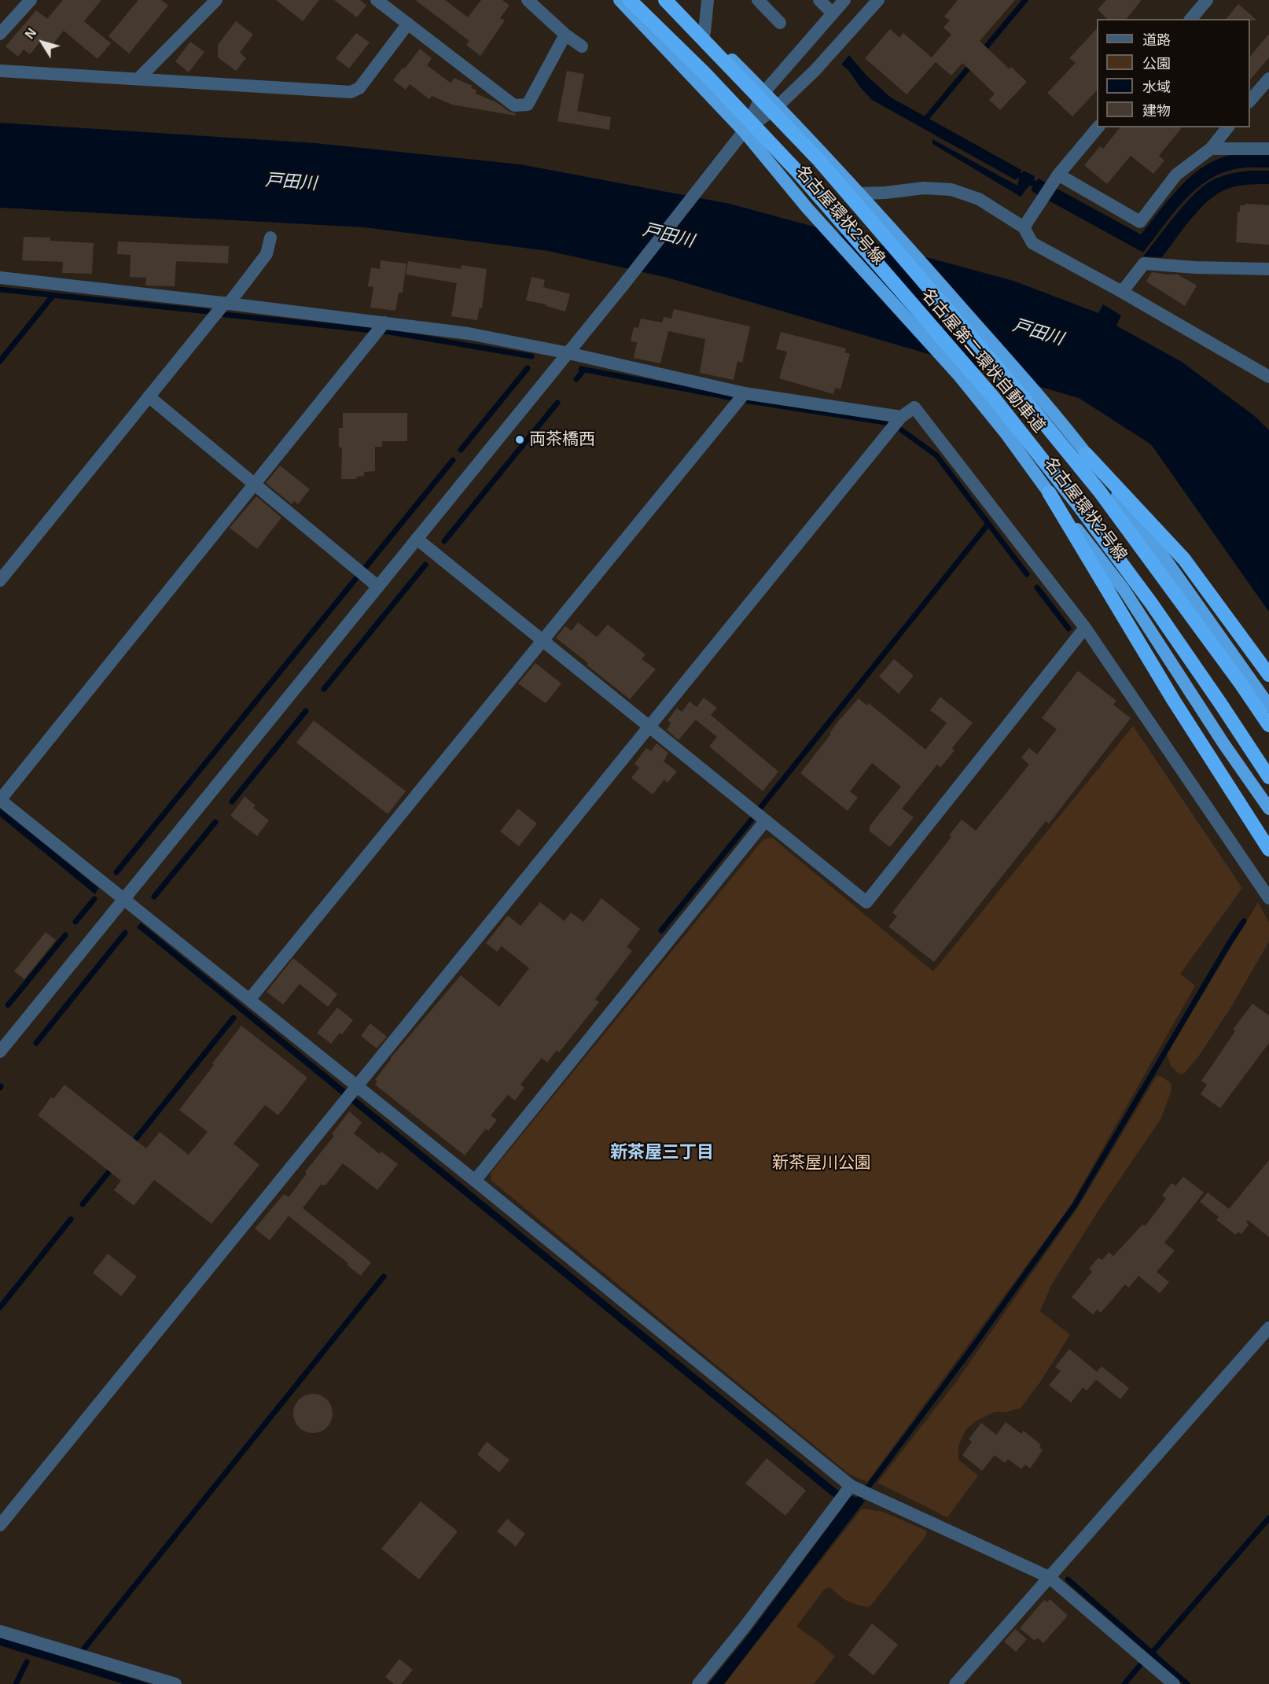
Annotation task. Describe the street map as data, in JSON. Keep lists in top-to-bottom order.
{
  "streets": {
    "highway": ["名古屋環状2号線", "名古屋第二環状自動車道"]
  },
  "districts": ["新茶屋三丁目"],
  "water": ["戸田川"],
  "parks": ["新茶屋川公園"],
  "places": ["両茶橋西"],
  "legend": [
    "道路",
    "公園",
    "水域",
    "建物"
  ],
  "north": "top left"
}
